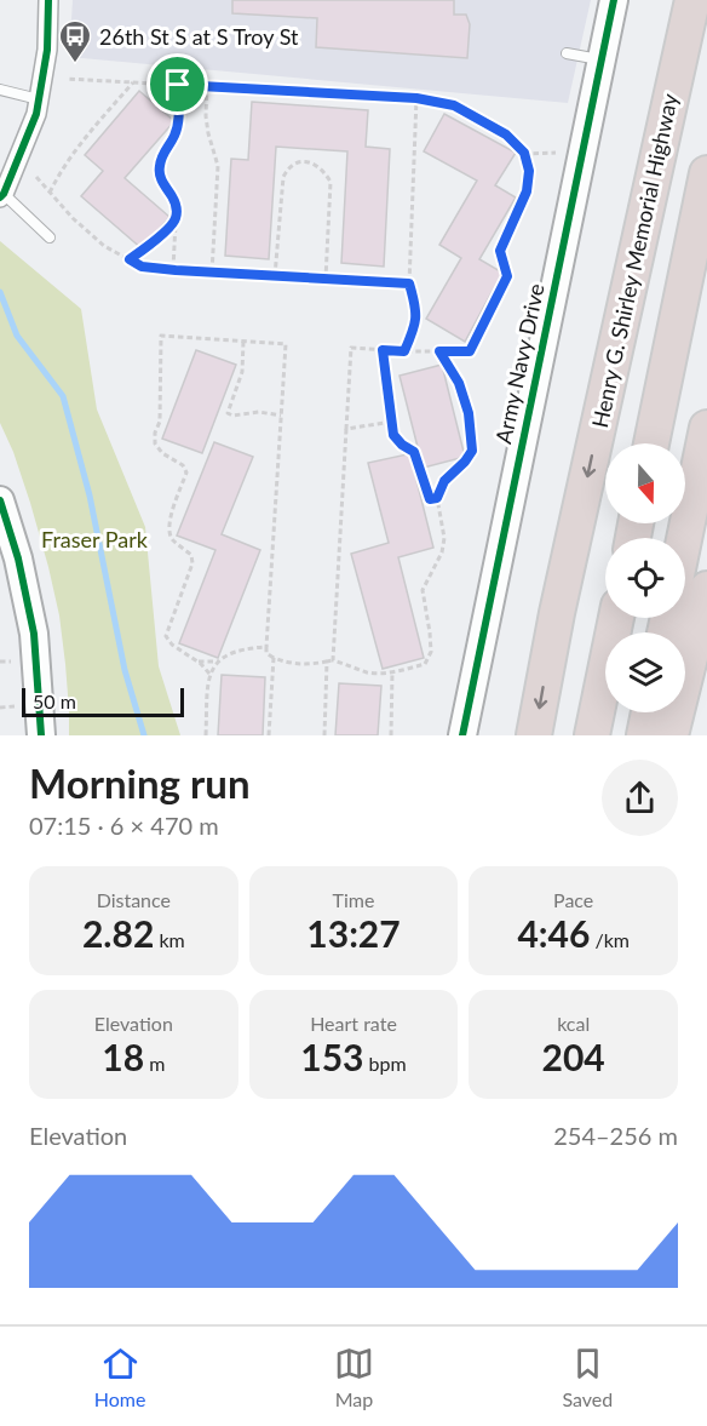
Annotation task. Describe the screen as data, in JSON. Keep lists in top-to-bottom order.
{
  "streets": {
    "highway": ["Henry G. Shirley Memorial Highway"],
    "street": ["Army Navy Drive"]
  },
  "parks": ["Fraser Park"],
  "places": {
    "bus stop": ["26th St S at S Troy St"]
  },
  "scale_bar": "50 m",
  "north": "bottom",
  "page": {
    "scale": "50 m",
    "heading": ["Morning run", "07:15 · 6 × 470 m"],
    "stats": [
      ["Distance", "2.82 km"],
      ["Time", "13:27"],
      ["Pace", "4:46 /km"],
      ["Elevation", "18 m"],
      ["Heart rate", "153 bpm"],
      ["kcal", "204"]
    ],
    "chart": ["Elevation", "254–256 m"],
    "tabs": ["Home", "Map", "Saved"]
  }
}
